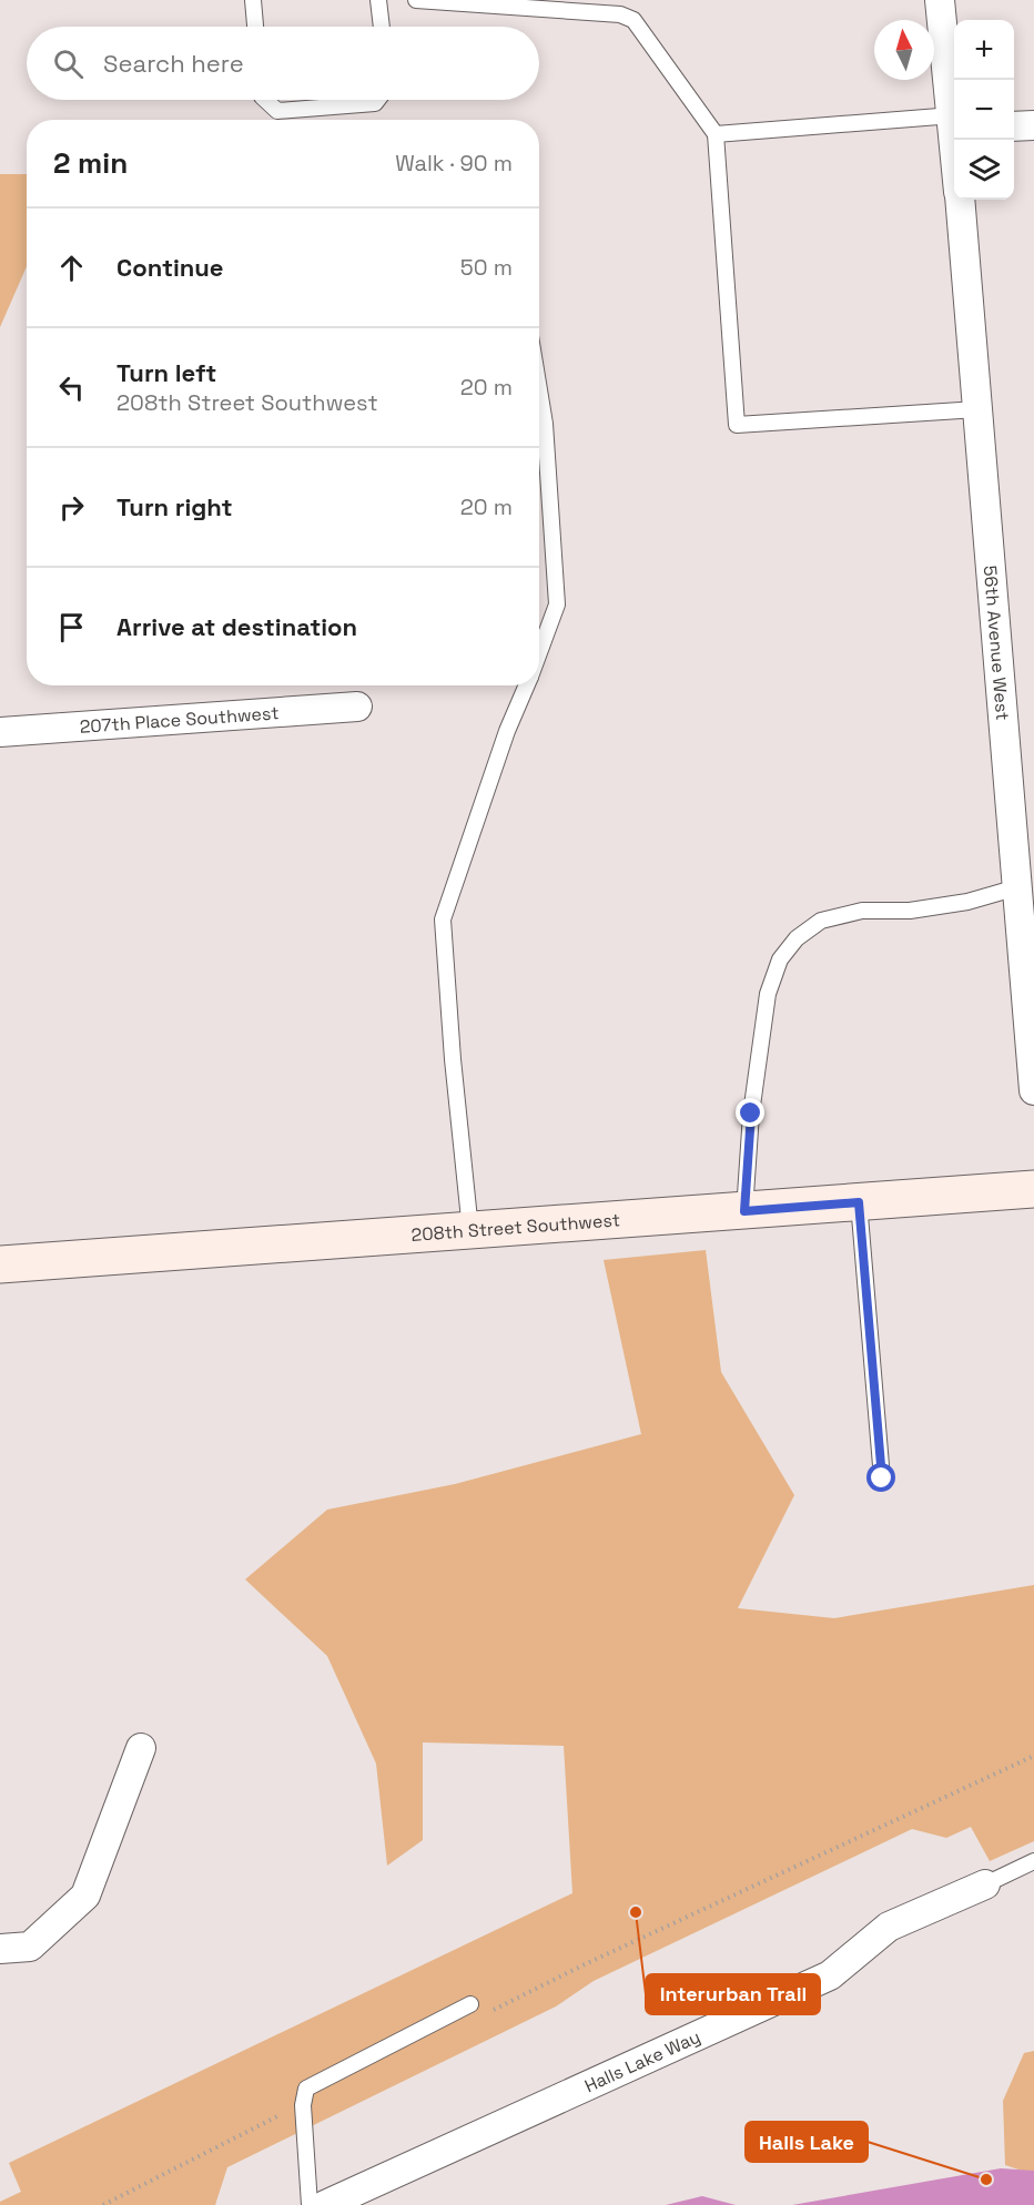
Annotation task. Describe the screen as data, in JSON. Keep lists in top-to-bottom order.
{
  "streets": {
    "street": [
      "56th Avenue West",
      "207th Place Southwest",
      "208th Street Southwest",
      "Halls Lake Way"
    ]
  },
  "places": ["Interurban Trail", "Halls Lake"],
  "north": "top",
  "page": {
    "map_buttons": ["+", "−"],
    "search": "Search here",
    "heading": ["2 min", "Walk · 90 m"],
    "list": [
      ["Continue", "50 m"],
      ["Turn left", "208th Street Southwest", "20 m"],
      ["Turn right", "20 m"],
      "Arrive at destination"
    ]
  }
}
